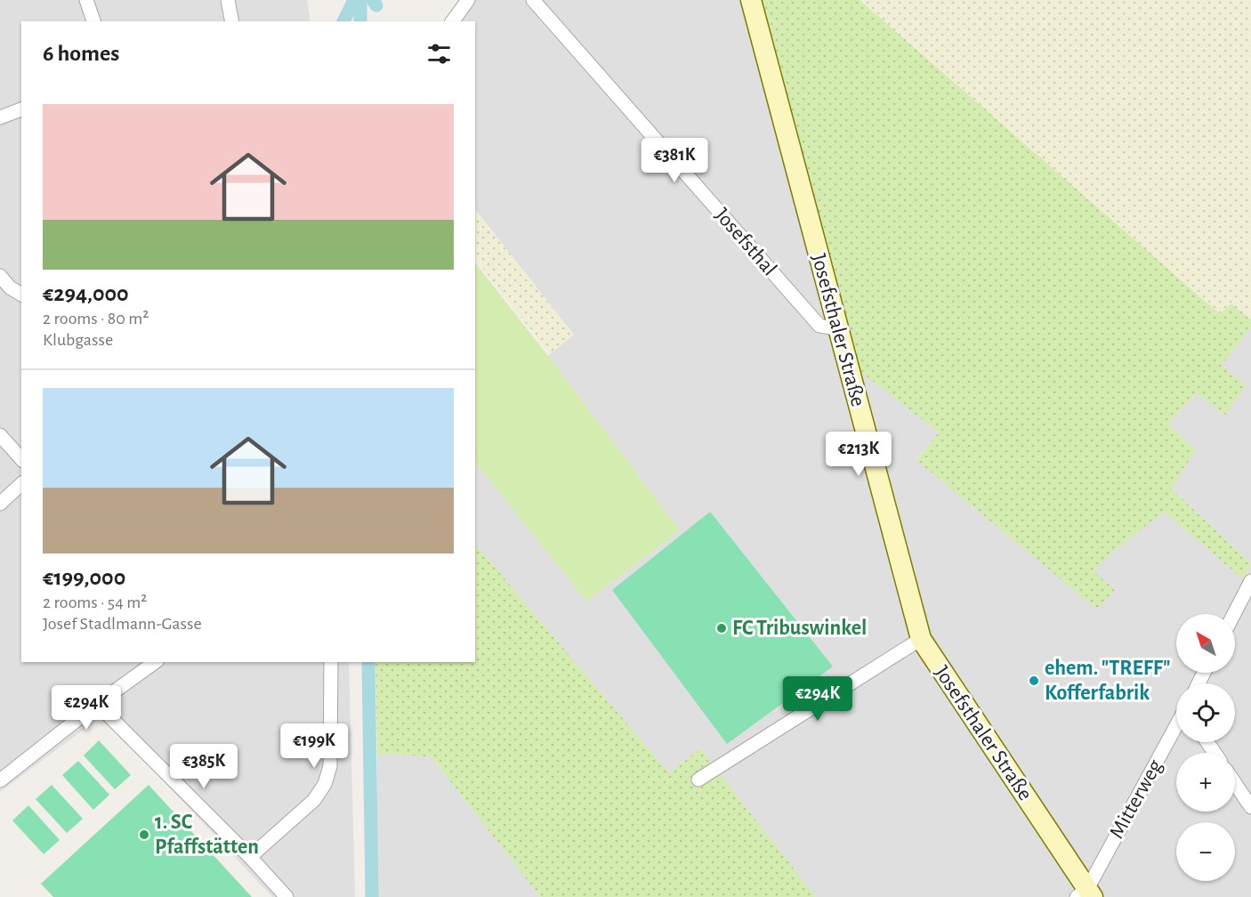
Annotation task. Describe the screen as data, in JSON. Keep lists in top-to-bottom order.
{
  "streets": {
    "street": ["Josefsthal", "Josefsthaler Straße", "Mitterweg"]
  },
  "crossings": [
    ["Josefsthal", "Josefsthaler Straße"],
    ["Josefsthaler Straße", "Mitterweg"]
  ],
  "places": ["FC Tribuswinkel", "ehem. \"TREFF\" Kofferfabrik", "1. SC Pfaffstätten"],
  "north": "top left",
  "page": {
    "heading": "6 homes",
    "list": [
      {
        "name": "€294,000",
        "note": "2 rooms · 80 m² · Klubgasse"
      },
      {
        "name": "€199,000",
        "note": "2 rooms · 54 m² · Josef Stadlmann-Gasse"
      }
    ],
    "price": [
      "€381K",
      "€213K",
      "€294K",
      "€294K",
      "€199K",
      "€385K"
    ],
    "map_buttons": ["+", "−"]
  }
}
